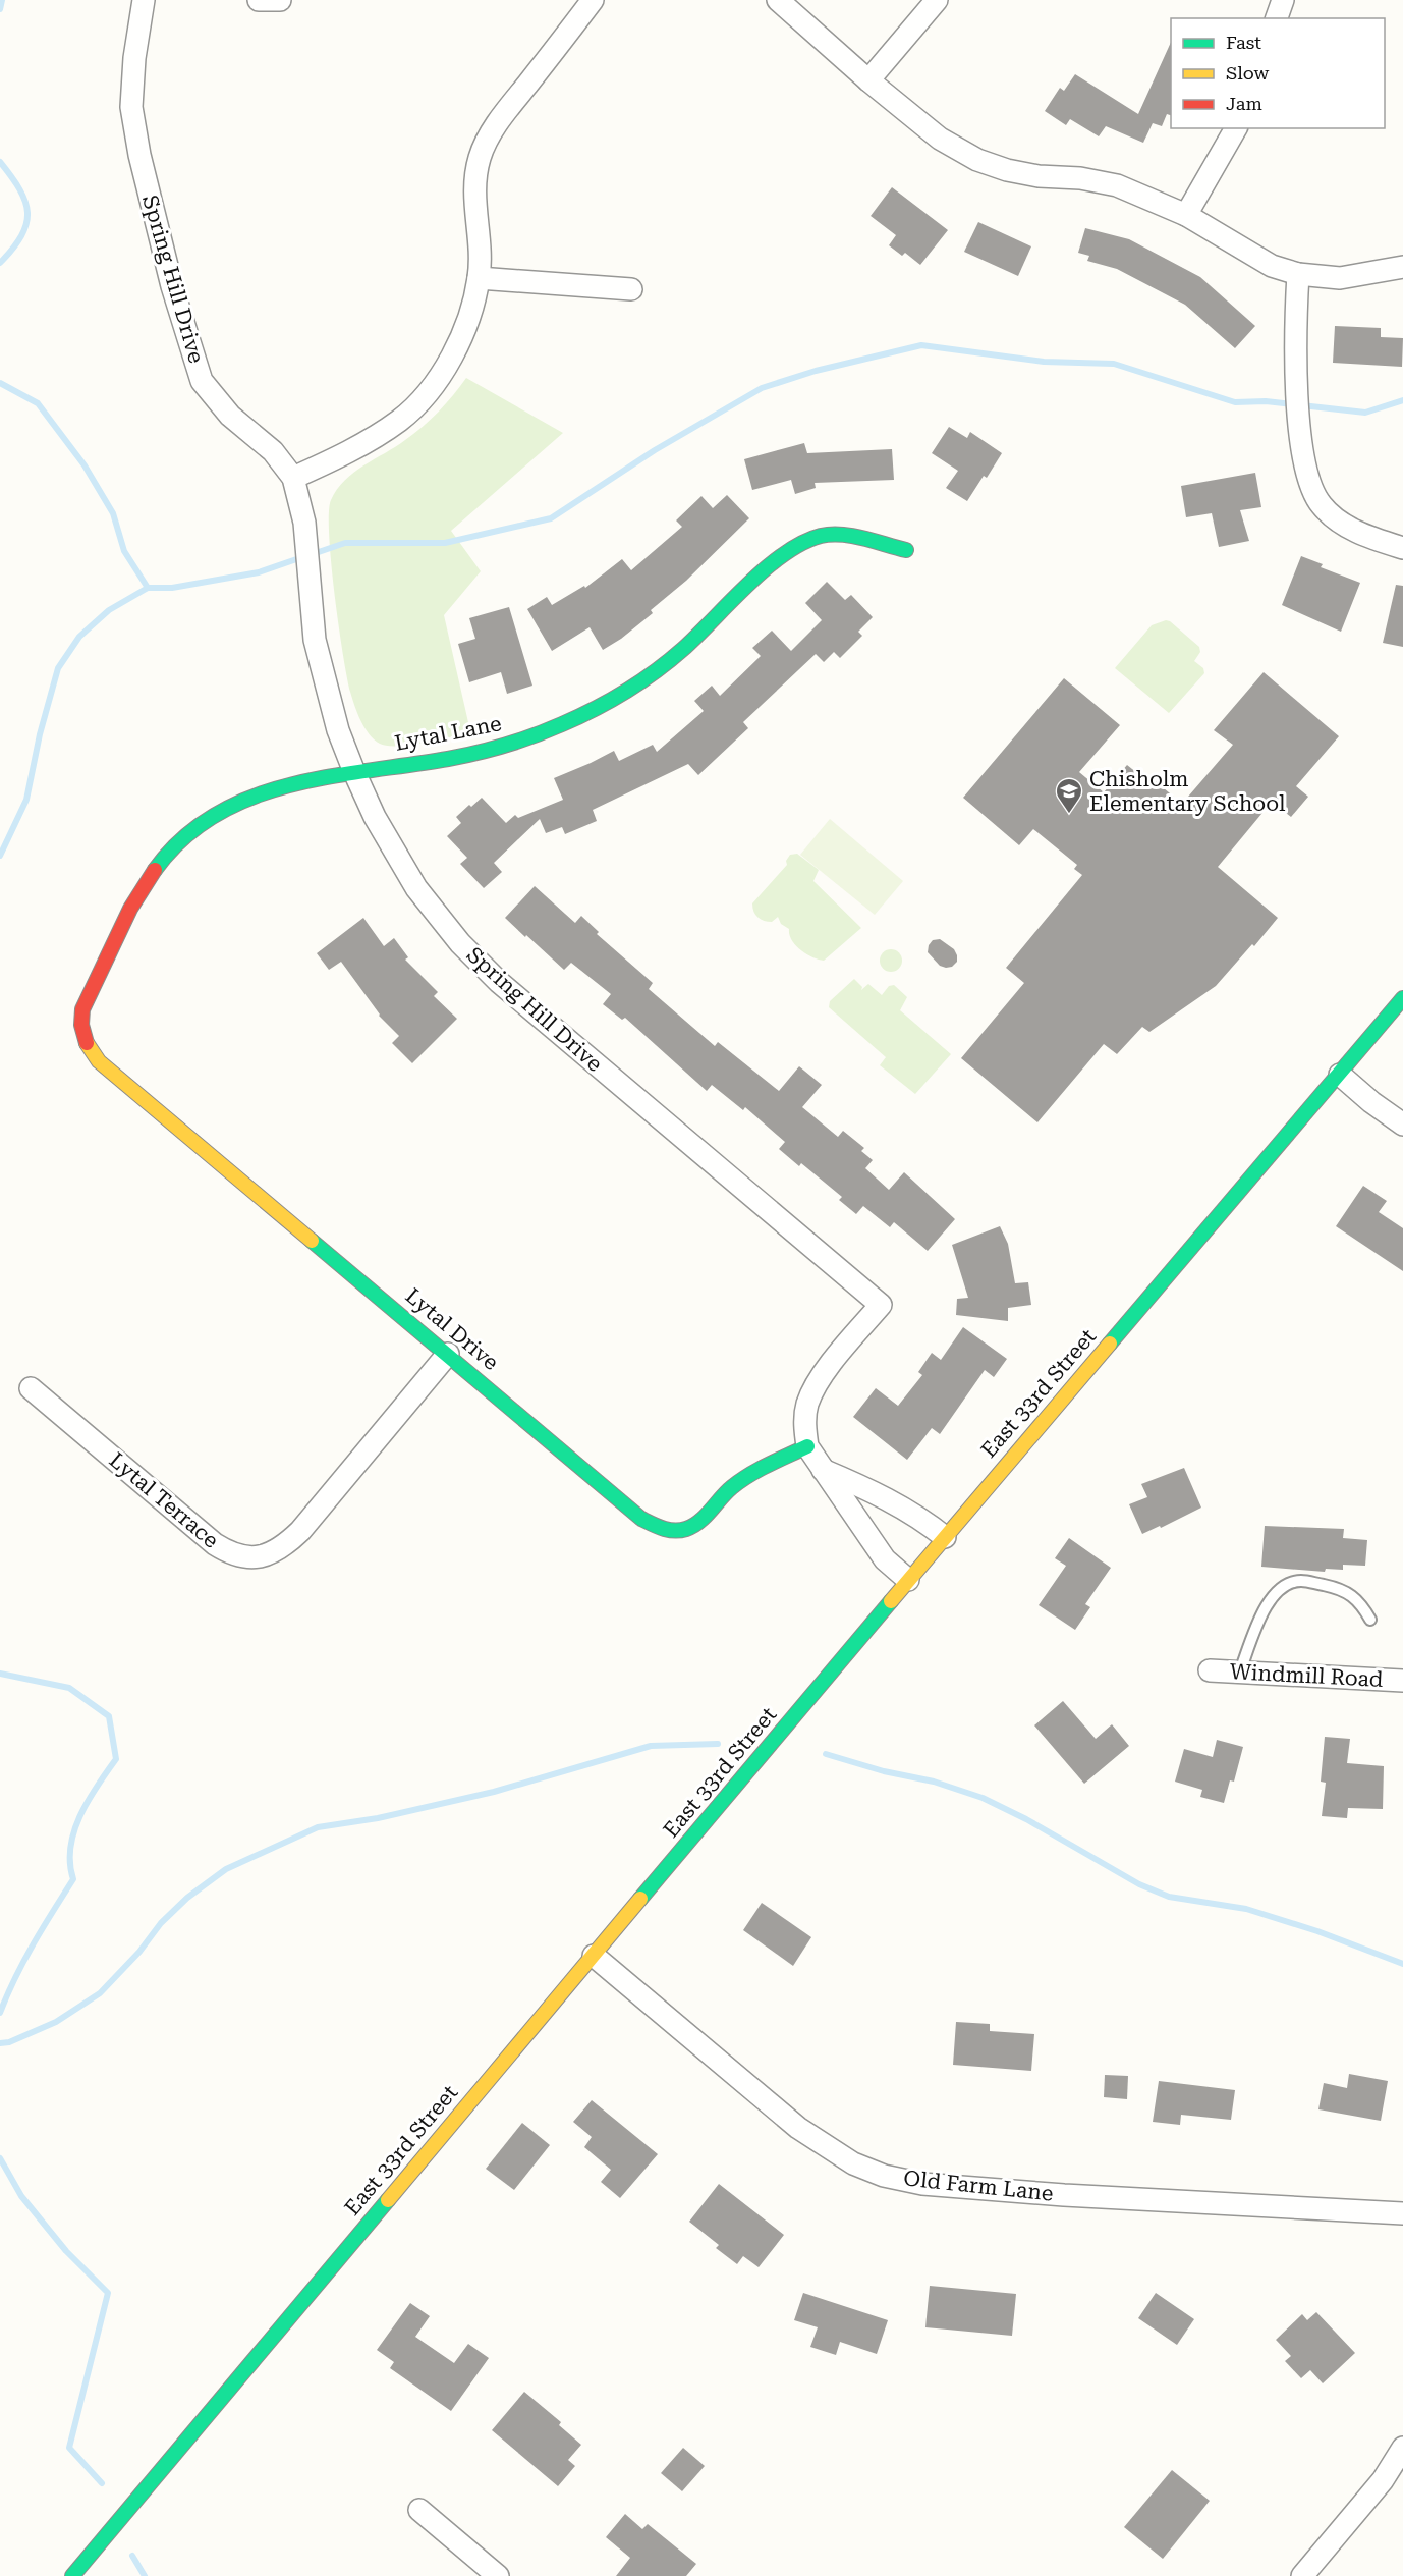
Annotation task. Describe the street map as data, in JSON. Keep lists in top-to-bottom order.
{
  "streets": {
    "street": [
      "Spring Hill Drive",
      "Lytal Lane",
      "Lytal Drive",
      "East 33rd Street",
      "Lytal Terrace",
      "Windmill Road",
      "Old Farm Lane"
    ]
  },
  "crossings": [
    ["Spring Hill Drive", "Lytal Lane"],
    ["Spring Hill Drive", "Lytal Drive"],
    ["Lytal Lane", "Lytal Drive"],
    ["Lytal Drive", "Lytal Terrace"],
    ["East 33rd Street", "Old Farm Lane"]
  ],
  "places": {
    "school or university": ["Chisholm Elementary School"]
  },
  "legend": ["Fast", "Slow", "Jam"]
}
